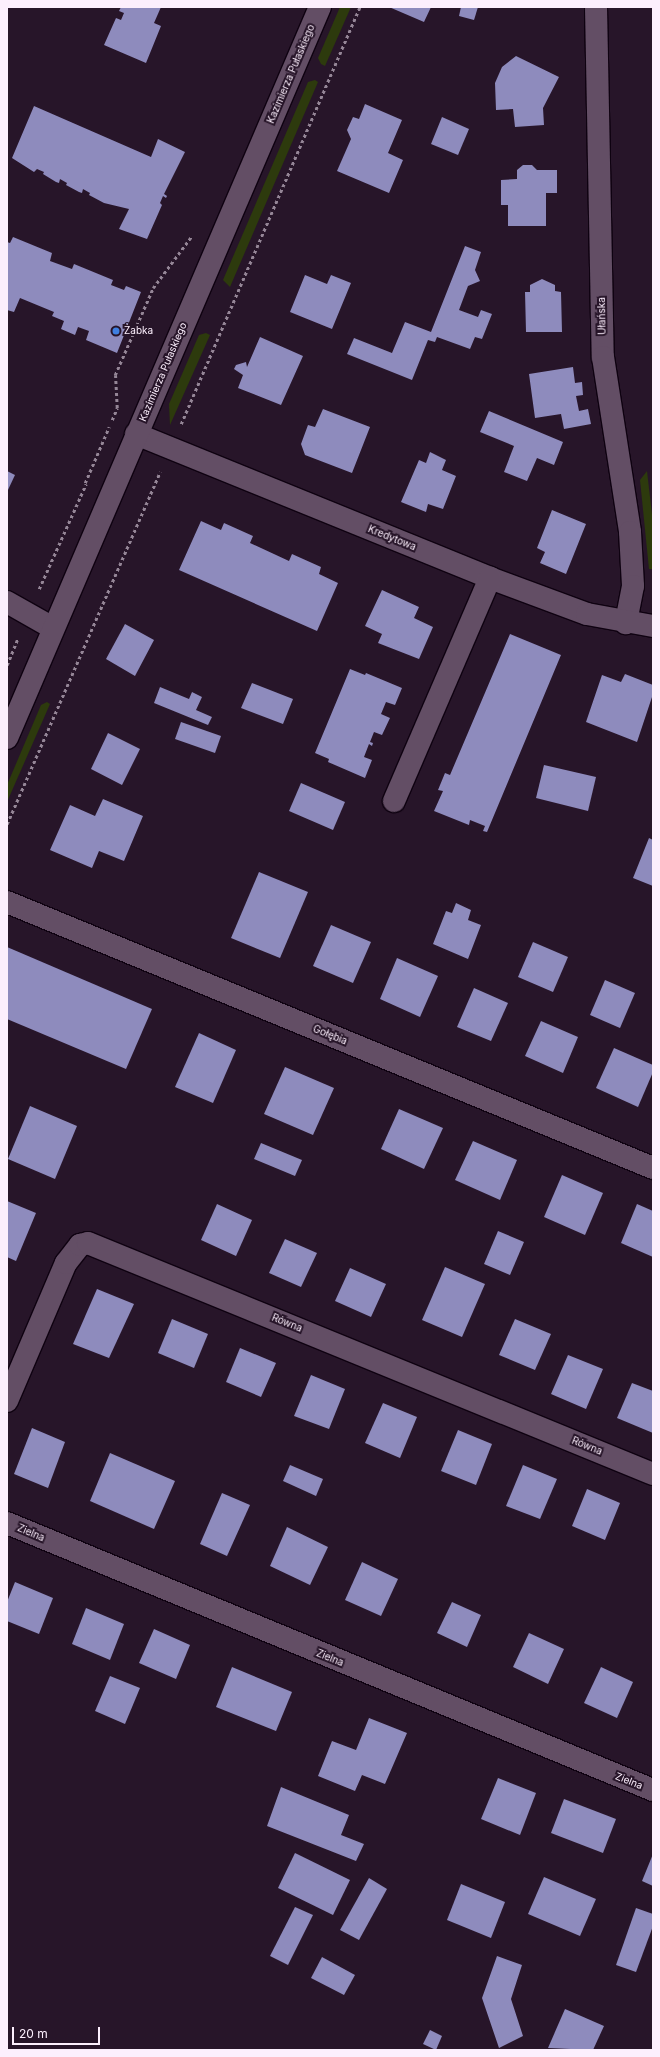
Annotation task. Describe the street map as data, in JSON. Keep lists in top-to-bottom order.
{
  "streets": {
    "street": [
      "Kazimierza Pułaskiego",
      "Ułańska",
      "Kredytowa",
      "Gołębia",
      "Równa",
      "Zielna"
    ]
  },
  "crossings": [
    ["Kazimierza Pułaskiego", "Kredytowa"],
    ["Ułańska", "Kredytowa"]
  ],
  "places": ["Żabka"],
  "scale_bar": "20 m"
}
